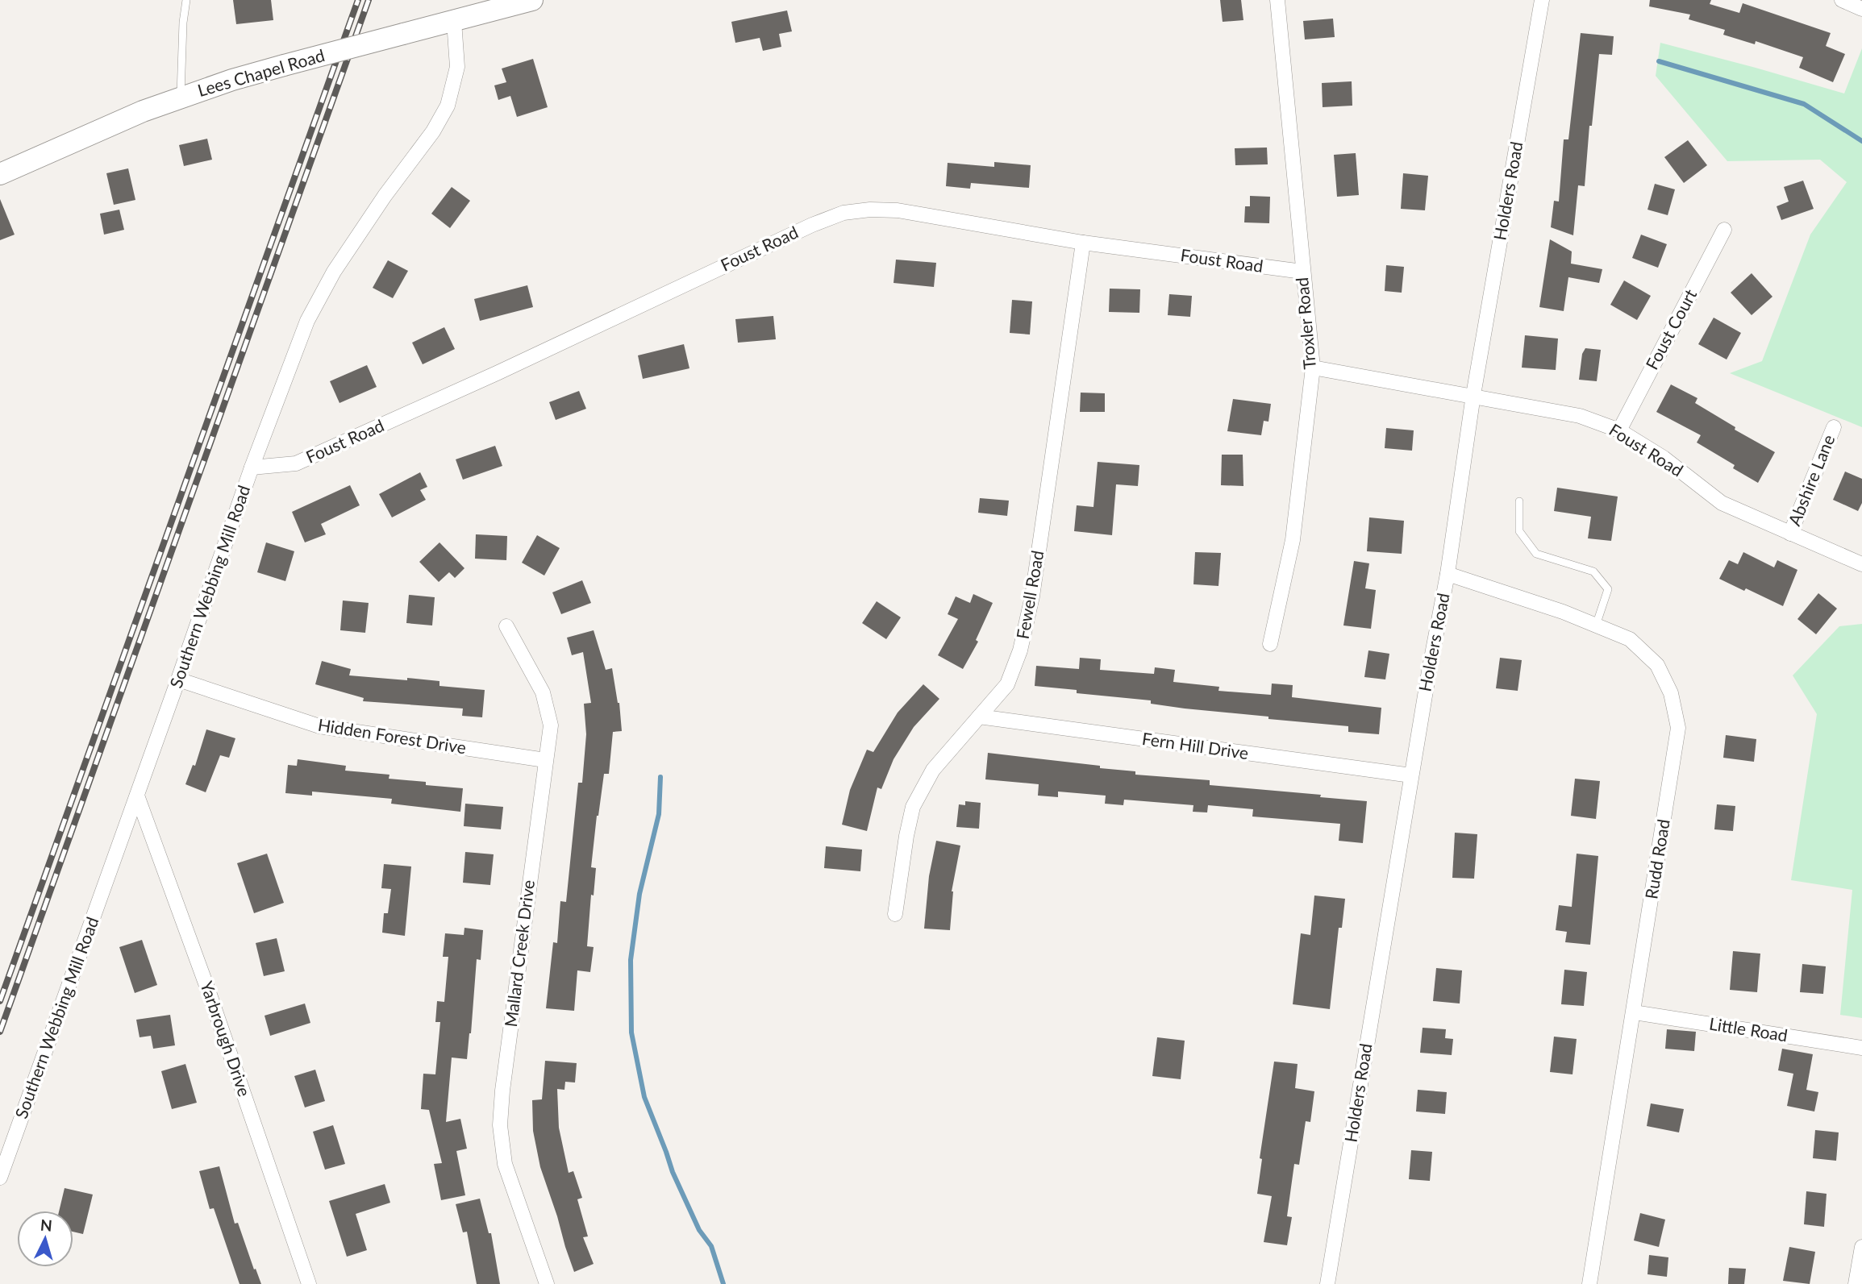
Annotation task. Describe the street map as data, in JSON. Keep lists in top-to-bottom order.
{
  "streets": {
    "main road": ["Lees Chapel Road"],
    "street": [
      "Holders Road",
      "Foust Road",
      "Troxler Road",
      "Foust Court",
      "Abshire Lane",
      "Southern Webbing Mill Road",
      "Fewell Road",
      "Hidden Forest Drive",
      "Fern Hill Drive",
      "Rudd Road",
      "Mallard Creek Drive",
      "Little Road",
      "Yarbrough Drive"
    ]
  },
  "crossings": [
    ["Lees Chapel Road", "Southern Webbing Mill Road"],
    ["Holders Road", "Foust Road"],
    ["Holders Road", "Fern Hill Drive"],
    ["Holders Road", "Rudd Road"],
    ["Foust Road", "Troxler Road"],
    ["Foust Road", "Foust Court"],
    ["Foust Road", "Abshire Lane"],
    ["Foust Road", "Southern Webbing Mill Road"],
    ["Foust Road", "Fewell Road"],
    ["Southern Webbing Mill Road", "Hidden Forest Drive"],
    ["Southern Webbing Mill Road", "Yarbrough Drive"],
    ["Fewell Road", "Fern Hill Drive"],
    ["Hidden Forest Drive", "Mallard Creek Drive"],
    ["Rudd Road", "Little Road"]
  ],
  "north": "top"
}
